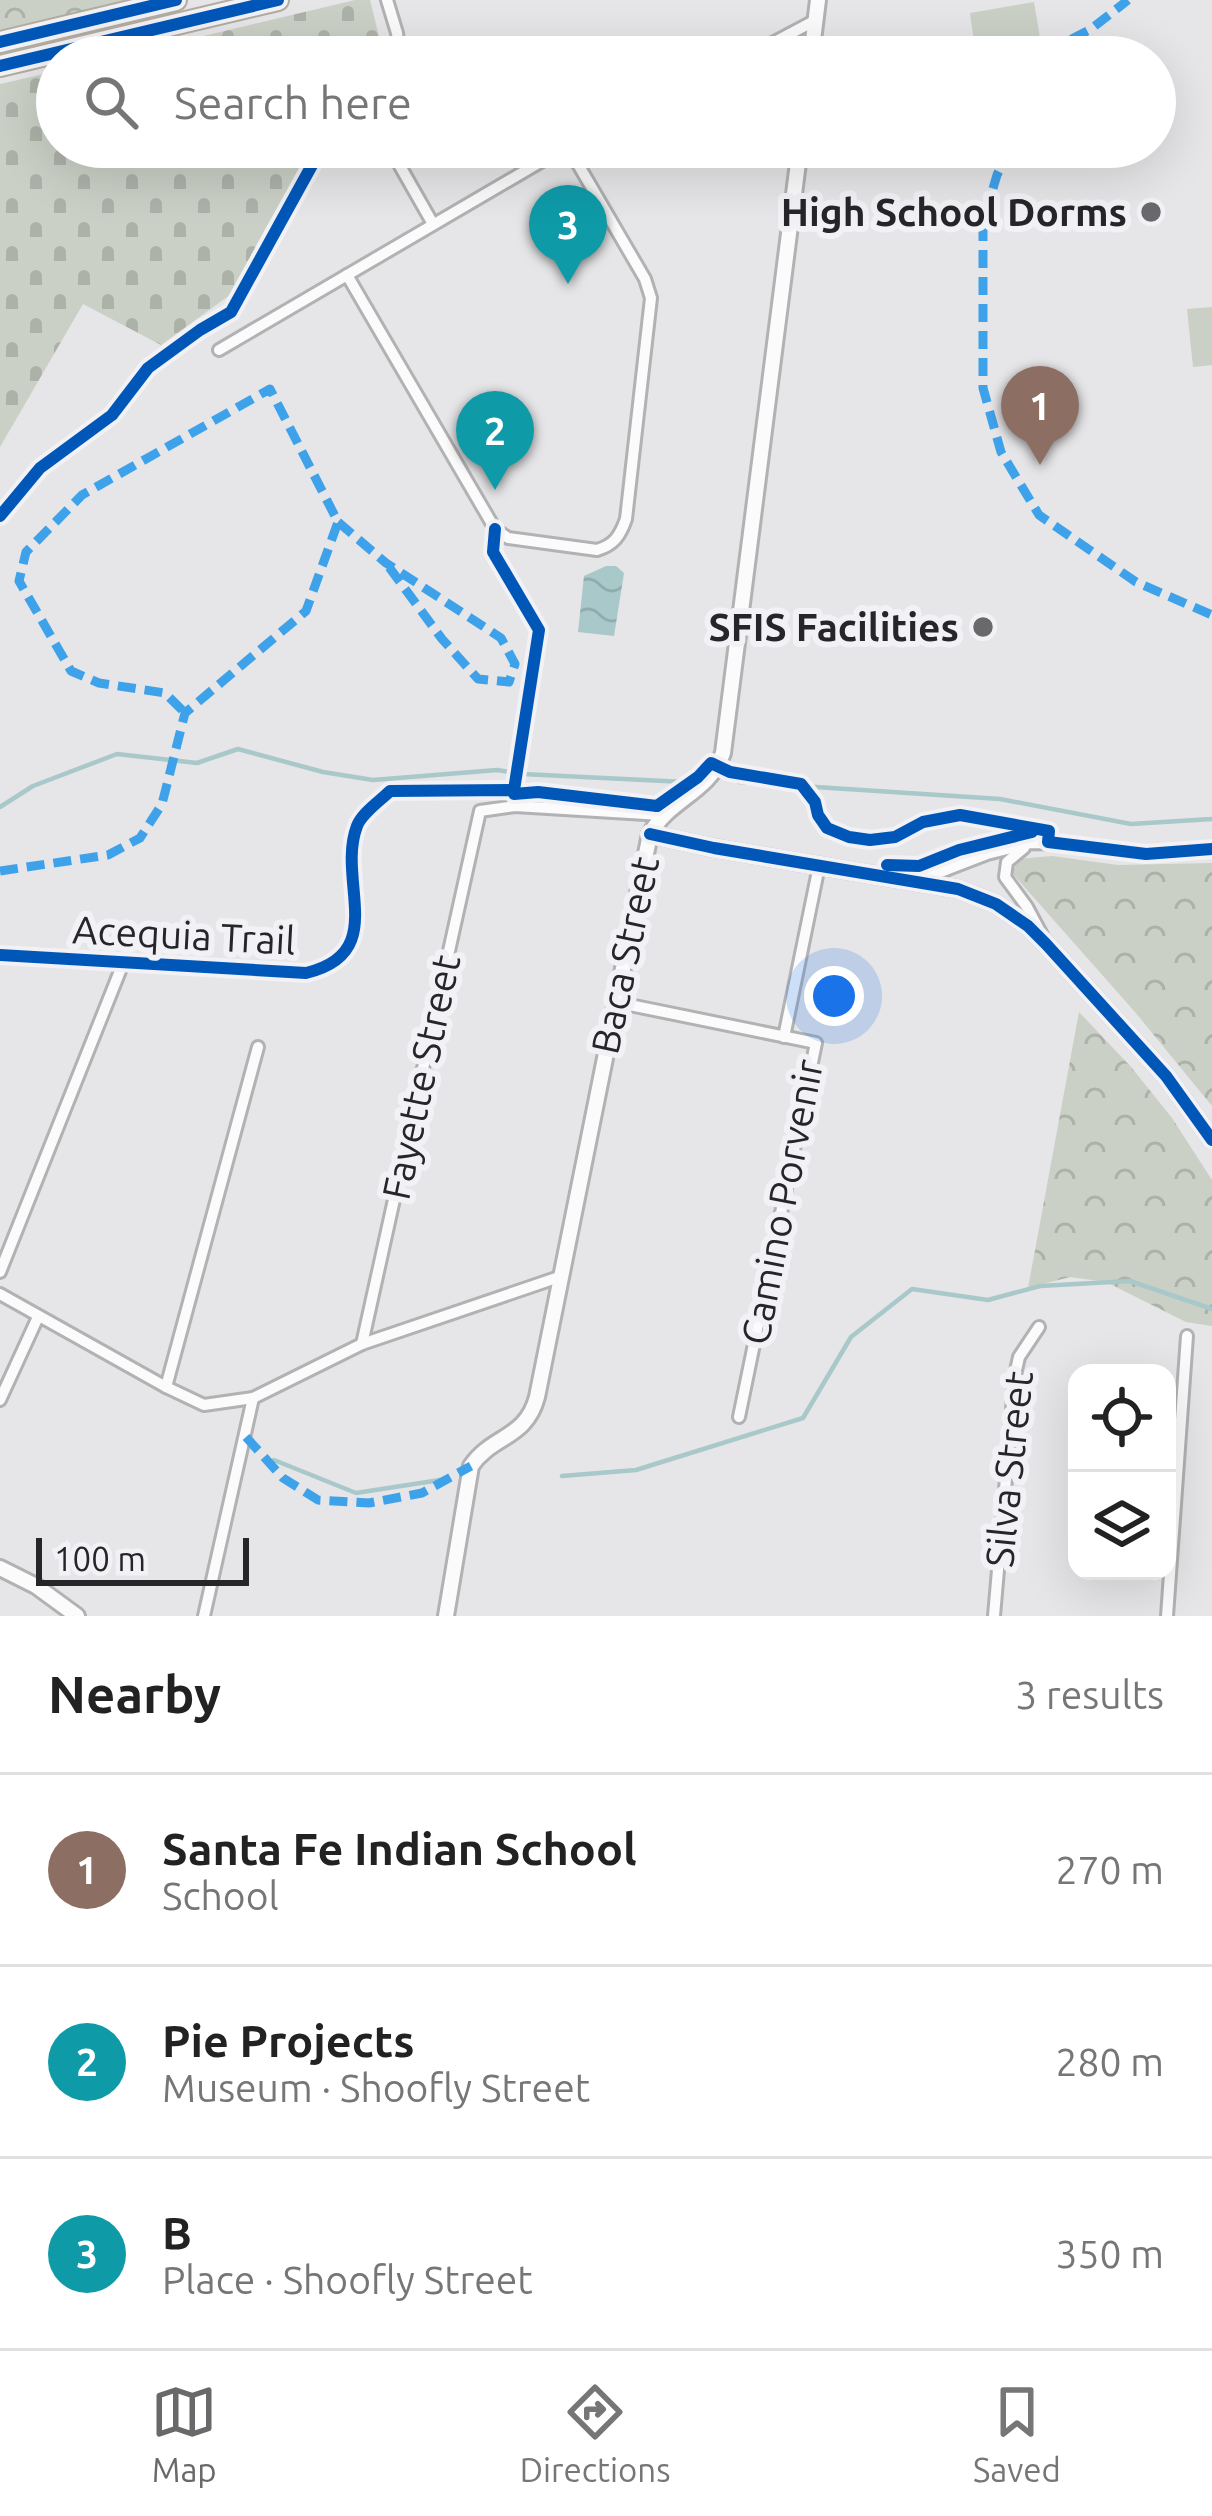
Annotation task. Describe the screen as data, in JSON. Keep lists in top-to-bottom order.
{
  "streets": {
    "street": [
      "Baca Street",
      "Fayette Street",
      "Camino Porvenir",
      "Silva Street"
    ],
    "cycle path": ["Acequia Trail"]
  },
  "crossings": [
    ["Baca Street", "Fayette Street"],
    ["Baca Street", "Camino Porvenir"]
  ],
  "places": ["High School Dorms", "SFIS Facilities"],
  "scale_bar": "100 m",
  "page": {
    "search": "Search here",
    "pins": ["3", "1", "2"],
    "scale": "100 m",
    "heading": ["Nearby", "3 results"],
    "list": [
      {
        "mark": "1",
        "name": "Santa Fe Indian School",
        "note": "School",
        "value": "270 m"
      },
      {
        "mark": "2",
        "name": "Pie Projects",
        "note": "Museum · Shoofly Street",
        "value": "280 m"
      },
      {
        "mark": "3",
        "name": "B",
        "note": "Place · Shoofly Street",
        "value": "350 m"
      }
    ],
    "nav": ["Map", "Directions", "Saved"]
  }
}
